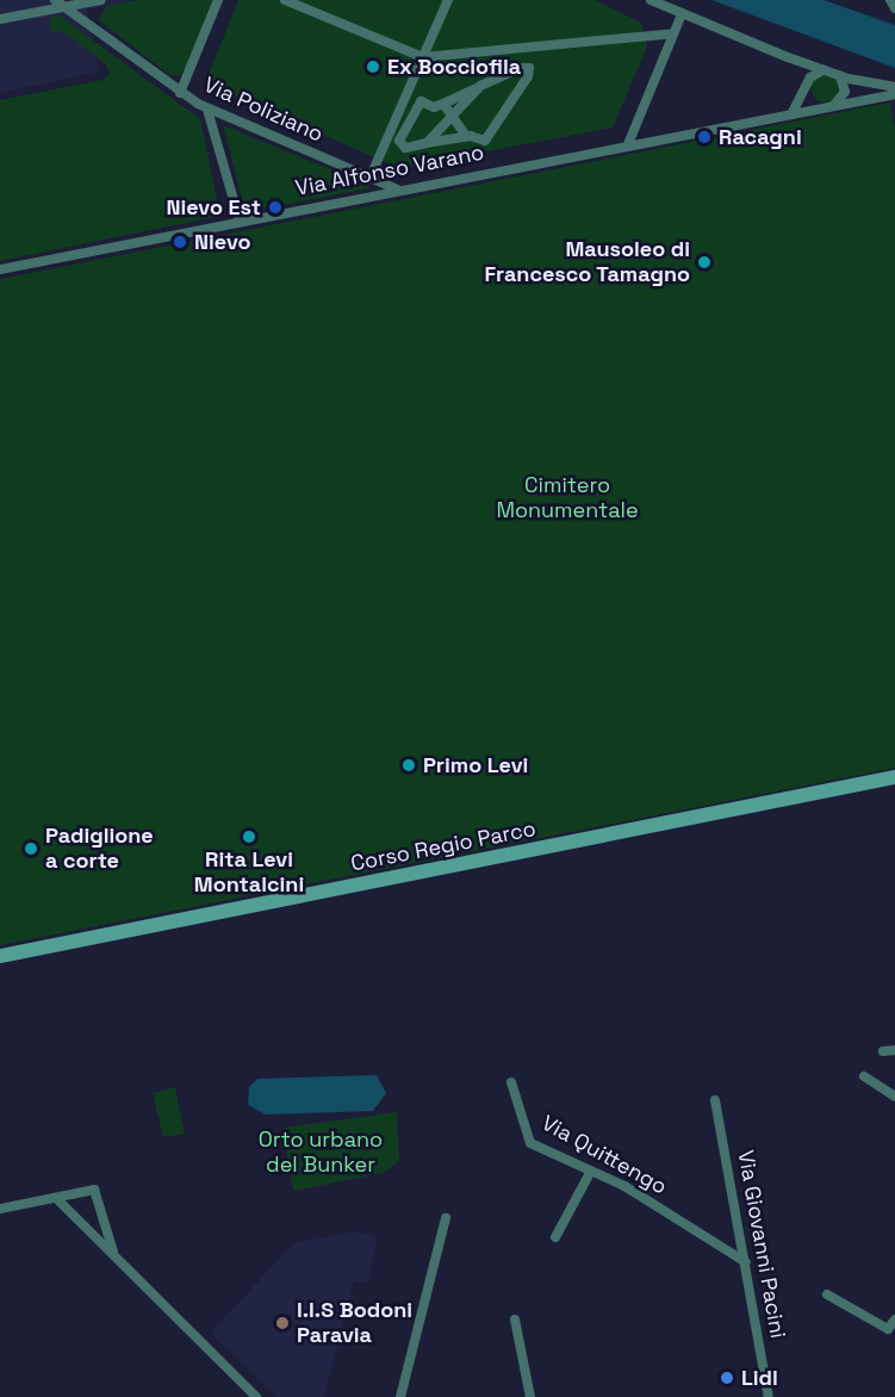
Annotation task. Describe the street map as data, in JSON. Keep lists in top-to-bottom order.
{
  "streets": {
    "street": [
      "Via Poliziano",
      "Via Alfonso Varano",
      "Corso Regio Parco",
      "Via Quittengo",
      "Via Giovanni Pacini"
    ]
  },
  "crossings": [
    ["Via Poliziano", "Via Alfonso Varano"],
    ["Via Quittengo", "Via Giovanni Pacini"]
  ],
  "parks": ["Cimitero Monumentale", "Orto urbano del Bunker"],
  "places": [
    "Ex Bocciofila",
    "Racagni",
    "Nievo Est",
    "Nievo",
    "Mausoleo di Francesco Tamagno",
    "Primo Levi",
    "Rita Levi Montalcini",
    "Padiglione a corte",
    "I.I.S Bodoni Paravia",
    "Lidl"
  ]
}
